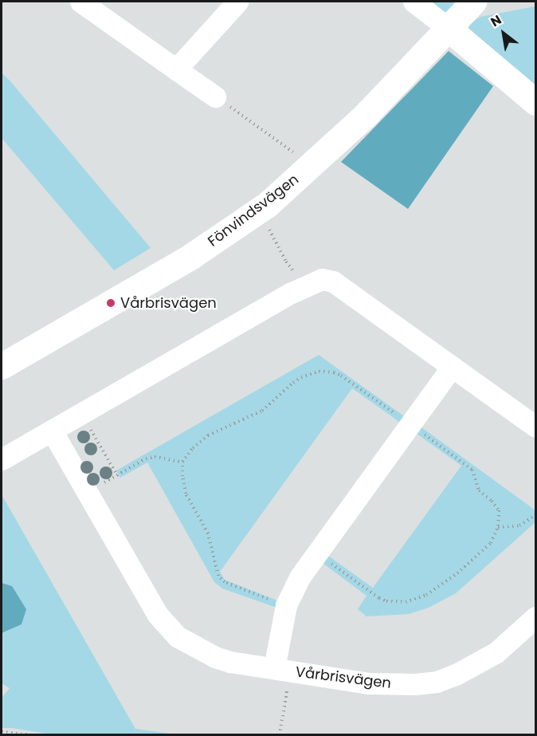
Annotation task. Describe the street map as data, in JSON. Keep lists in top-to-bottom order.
{
  "streets": {
    "street": ["Fönvindsvägen", "Vårbrisvägen"]
  },
  "places": ["Vårbrisvägen"],
  "north": "top left"
}
